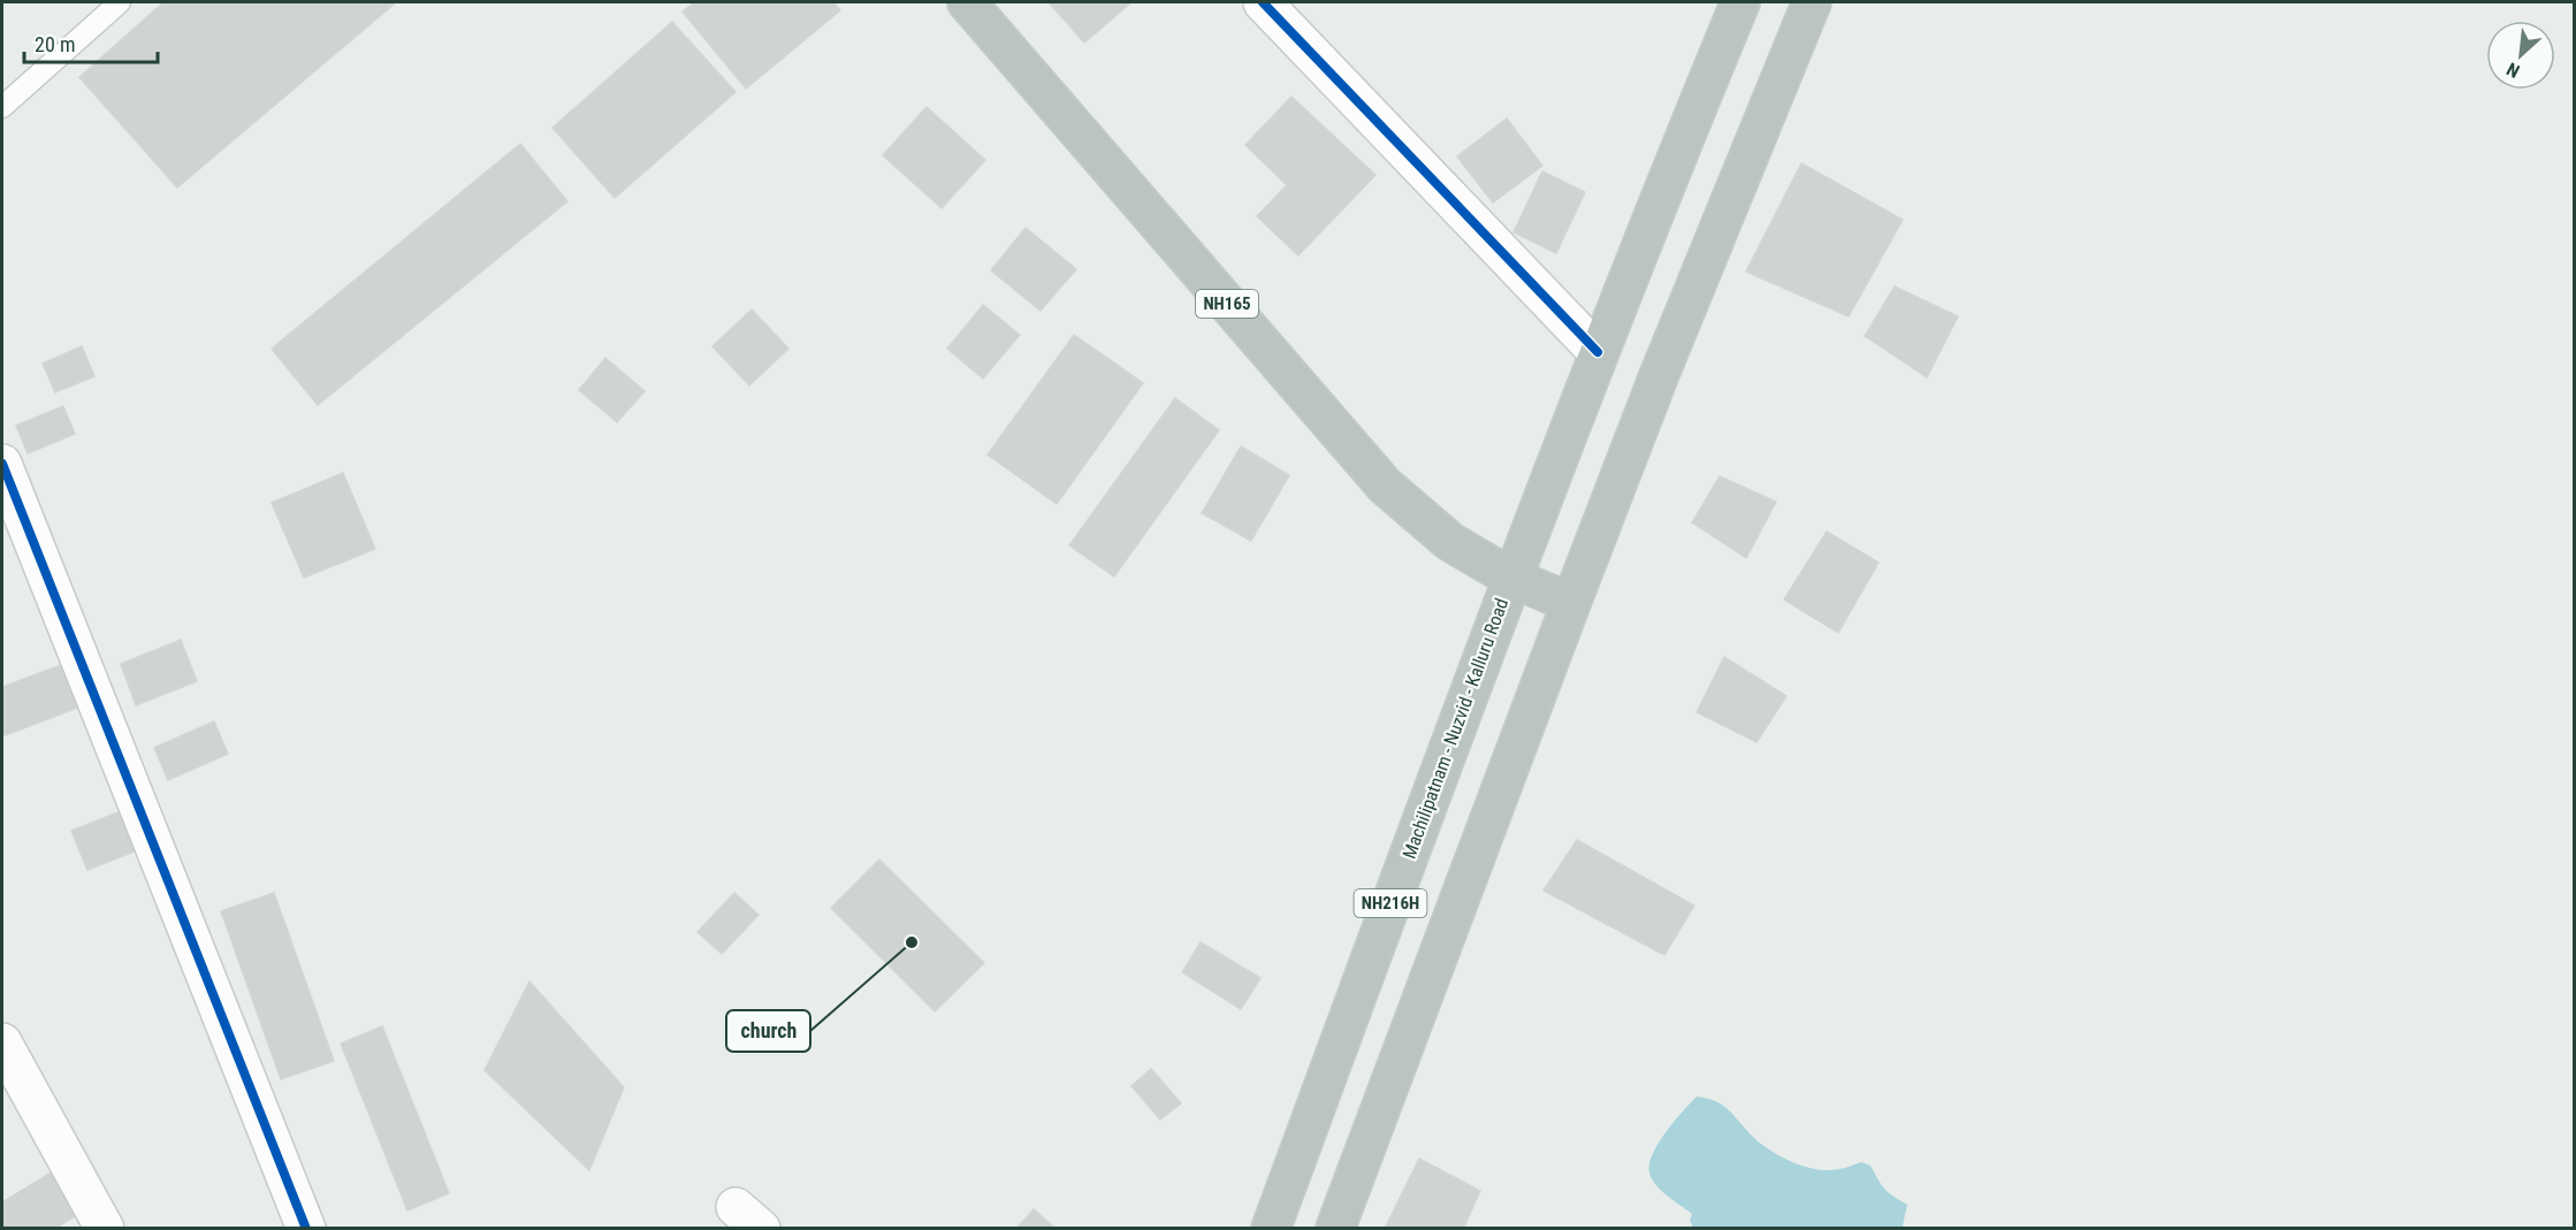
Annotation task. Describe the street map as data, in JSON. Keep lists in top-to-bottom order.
{
  "streets": {
    "highway": ["NH165", "Machilipatnam - Nuzvid - Kalluru Road", "NH216H"]
  },
  "crossings": [
    ["NH165", "Machilipatnam - Nuzvid - Kalluru Road"],
    ["NH165", "NH216H"]
  ],
  "places": ["church"],
  "scale_bar": "20 m",
  "north": "bottom left"
}
